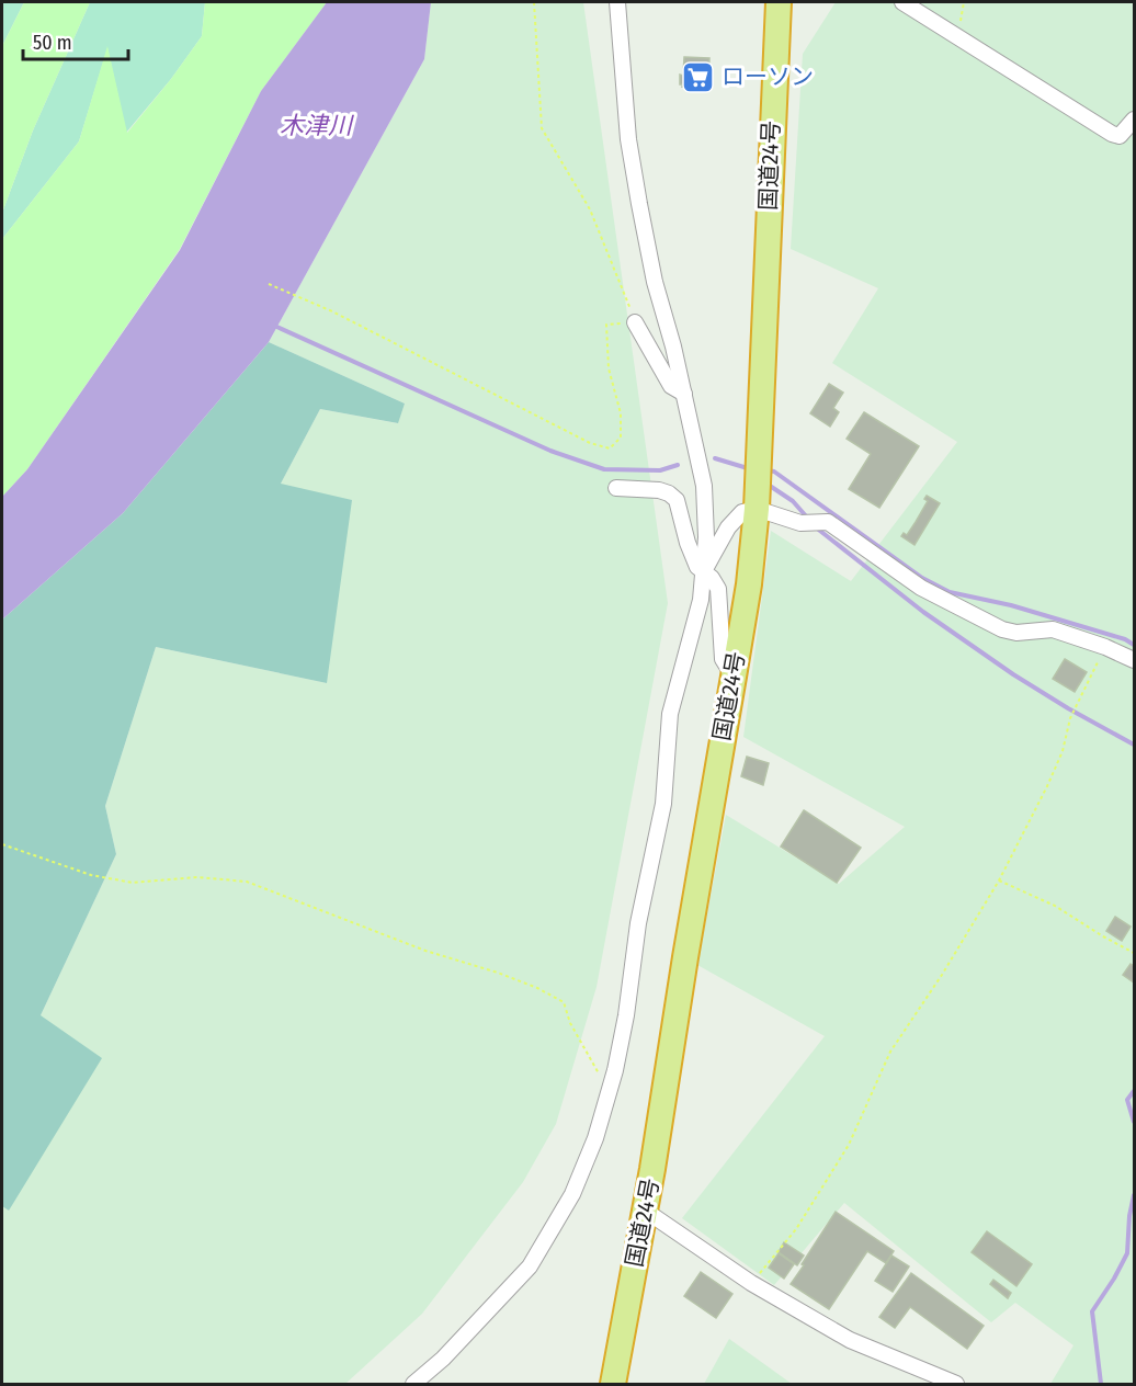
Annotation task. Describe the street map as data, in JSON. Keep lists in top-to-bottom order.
{
  "streets": {
    "highway": ["国道24号"]
  },
  "water": ["木津川"],
  "places": {
    "supermarket": ["ローソン"]
  },
  "scale_bar": "50 m"
}
